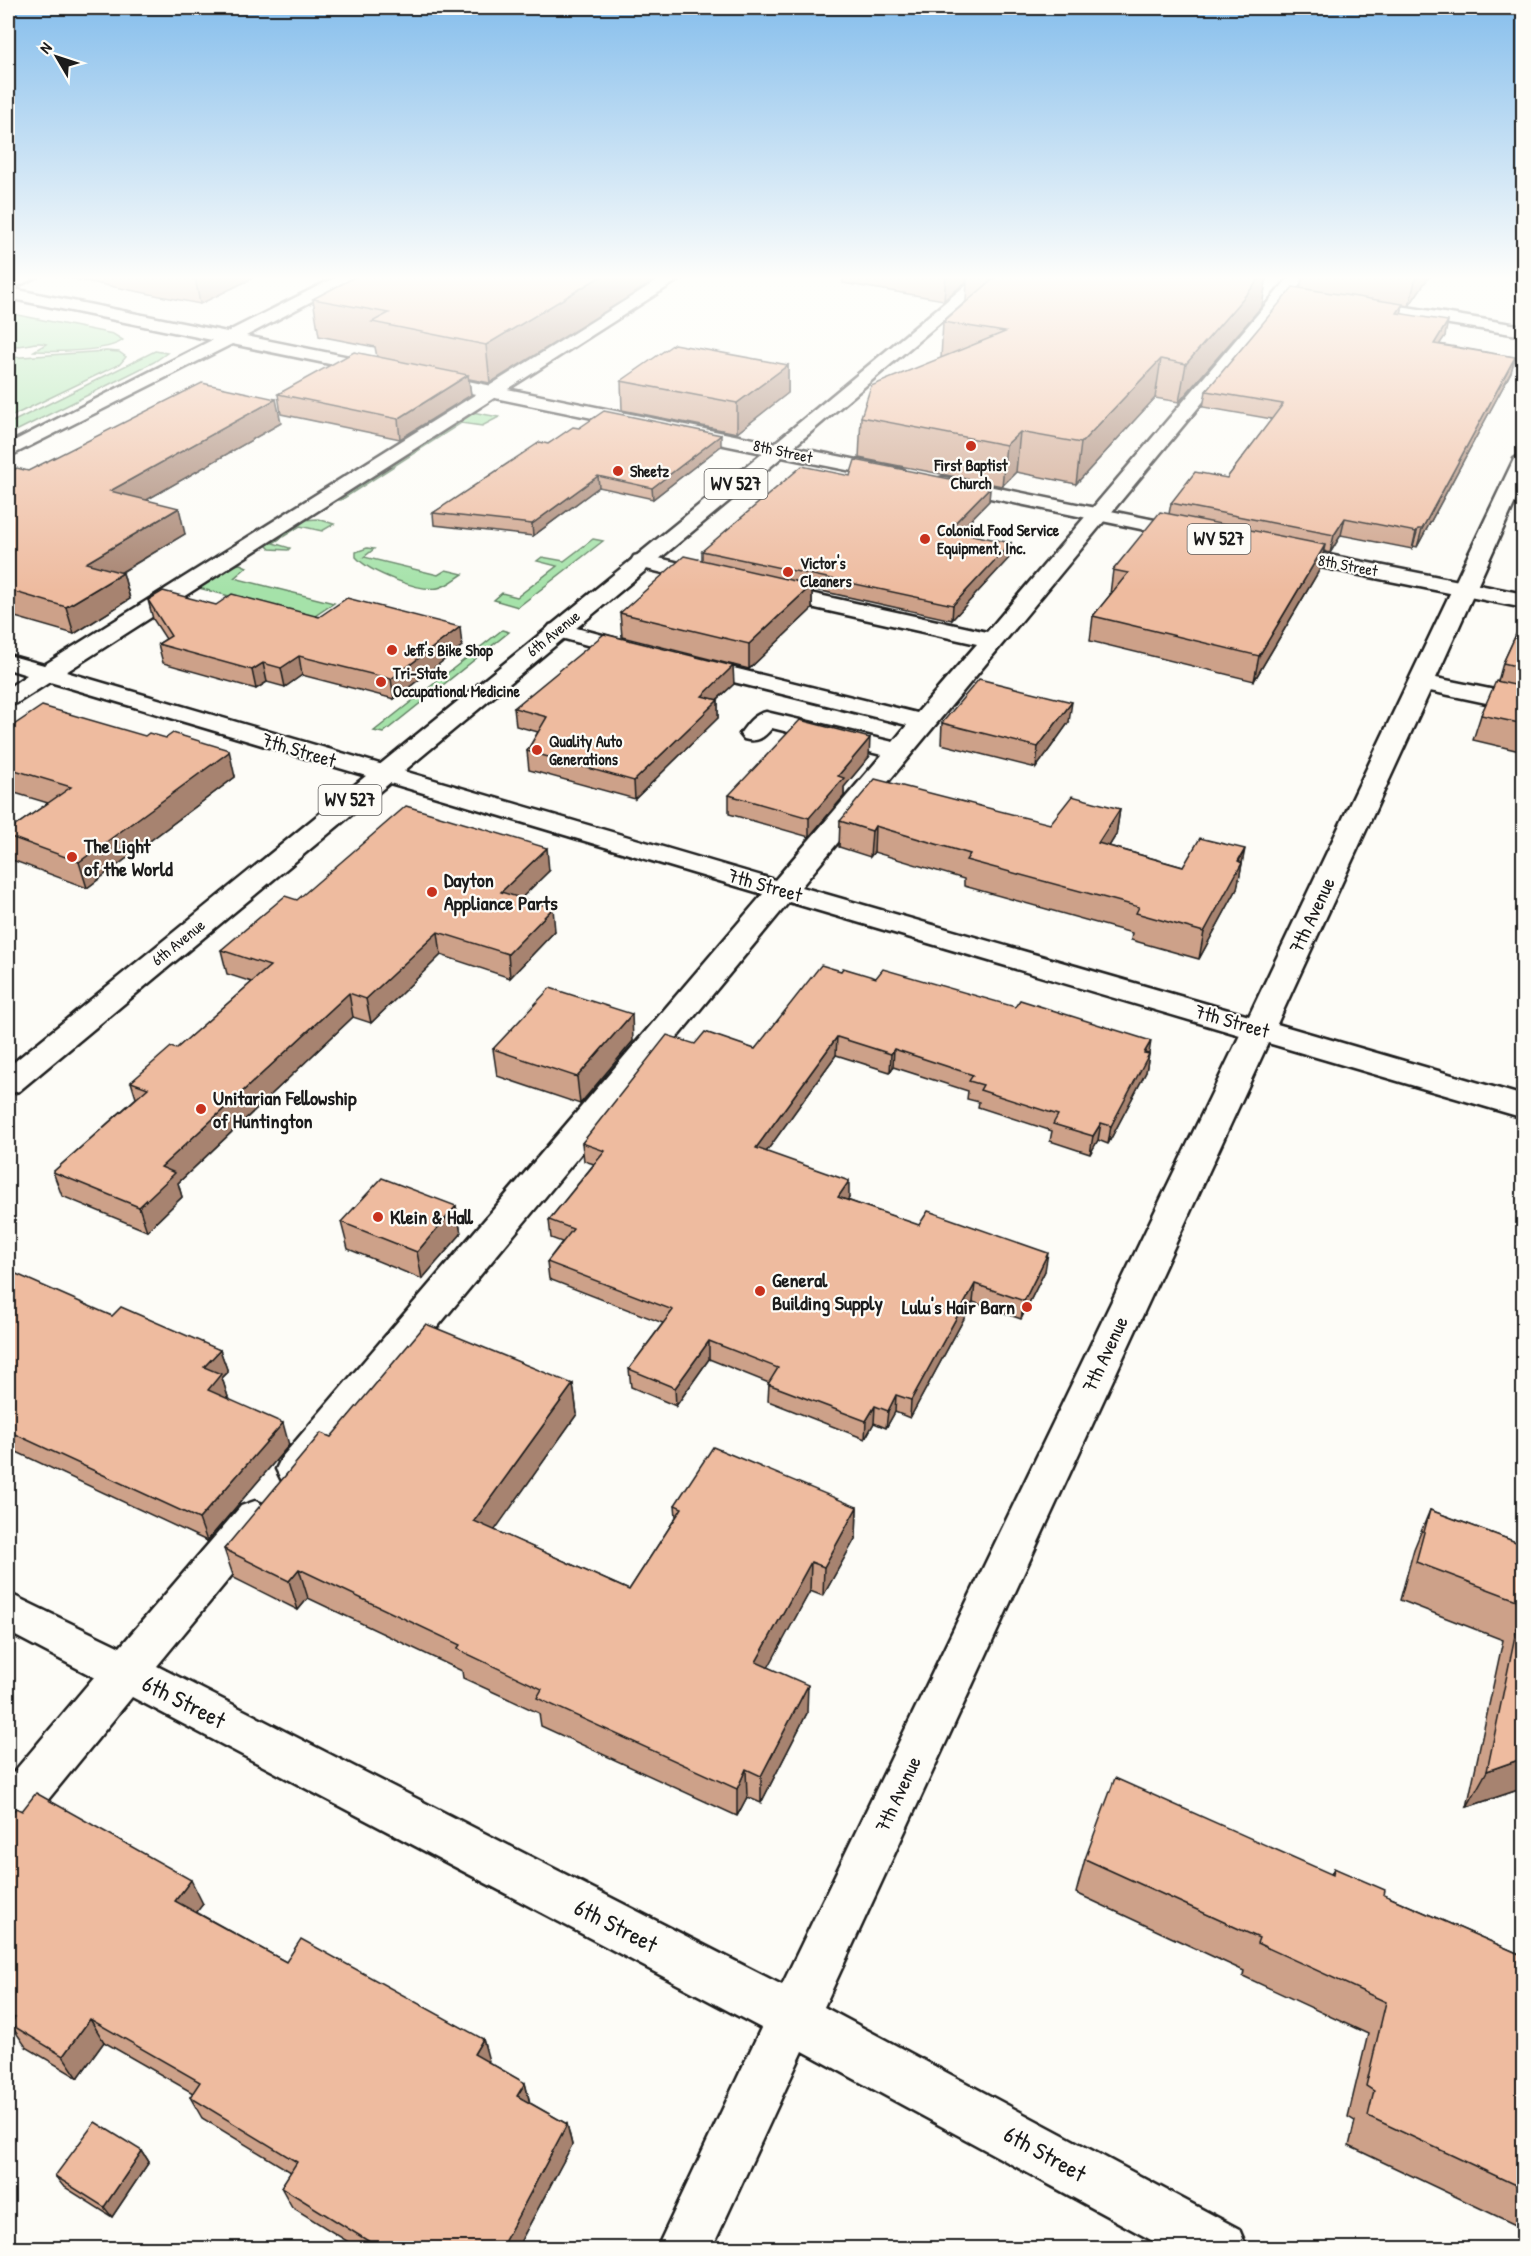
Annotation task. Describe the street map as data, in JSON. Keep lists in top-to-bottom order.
{
  "streets": {
    "street": [
      "8th Street",
      "WV 527",
      "6th Avenue",
      "7th Street",
      "7th Avenue",
      "6th Street"
    ]
  },
  "crossings": [
    ["8th Street", "6th Avenue"],
    ["8th Street", "7th Avenue"],
    ["6th Avenue", "7th Street"],
    ["7th Street", "7th Avenue"],
    ["7th Avenue", "6th Street"]
  ],
  "places": [
    "First Baptist Church",
    "Sheetz",
    "Colonial Food Service Equipment, Inc.",
    "Victor's Cleaners",
    "Jeff's Bike Shop",
    "Tri-State Occupational Medicine",
    "Quality Auto Generations",
    "The Light of the World",
    "Dayton Appliance Parts",
    "Unitarian Fellowship of Huntington",
    "Klein & Hall",
    "General Building Supply",
    "Lulu's Hair Barn"
  ],
  "north": "top left"
}
